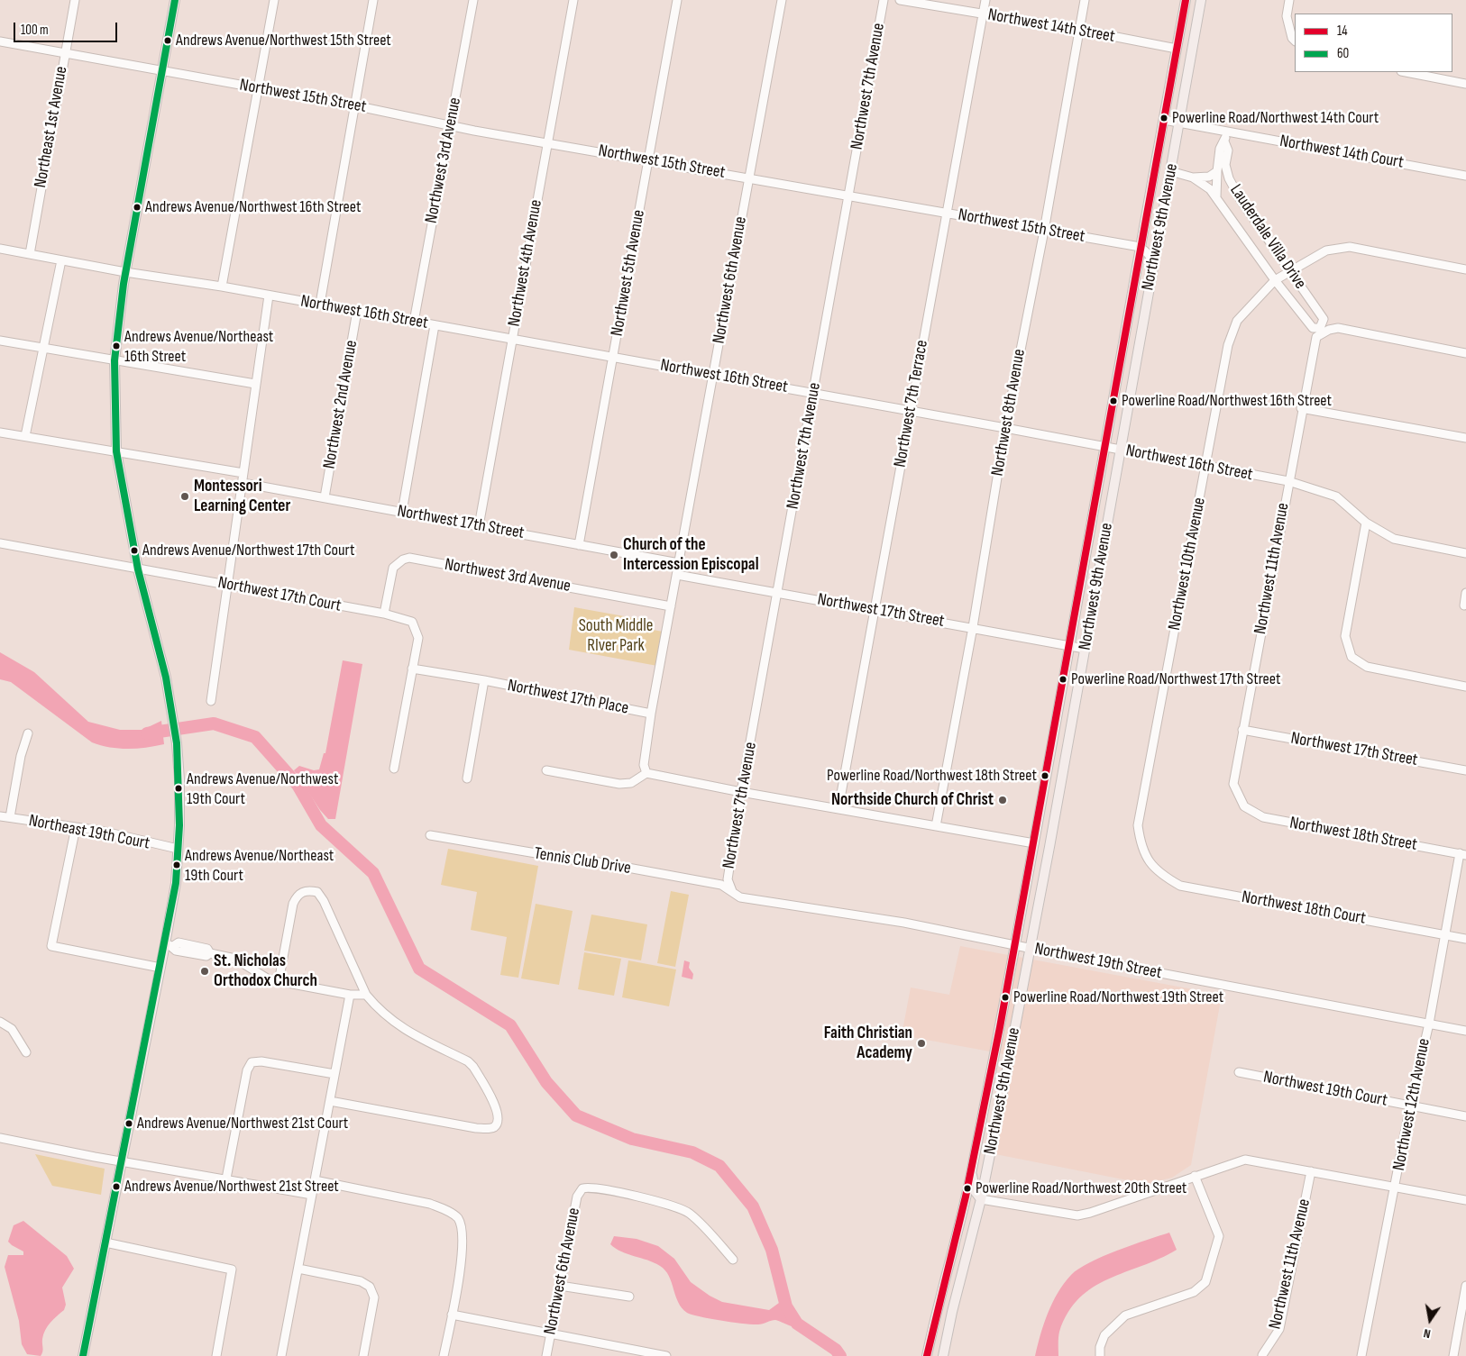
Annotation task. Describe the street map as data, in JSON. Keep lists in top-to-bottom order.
{
  "streets": {
    "main road": ["Northwest 9th Avenue"],
    "street": [
      "Northwest 14th Street",
      "Northwest 7th Avenue",
      "Northwest 15th Street",
      "Northeast 1st Avenue",
      "Northwest 14th Court",
      "Northwest 3rd Avenue",
      "Lauderdale Villa Drive",
      "Northwest 4th Avenue",
      "Northwest 5th Avenue",
      "Northwest 6th Avenue",
      "Northwest 16th Street",
      "Northwest 7th Terrace",
      "Northwest 2nd Avenue",
      "Northwest 8th Avenue",
      "Northwest 17th Street",
      "Northwest 10th Avenue",
      "Northwest 11th Avenue",
      "Northwest 17th Court",
      "Northwest 17th Place",
      "Northeast 19th Court",
      "Northwest 18th Street",
      "Tennis Club Drive",
      "Northwest 18th Court",
      "Northwest 19th Street",
      "Northwest 19th Court",
      "Northwest 12th Avenue"
    ]
  },
  "crossings": [
    ["Northwest 14th Street", "Northwest 9th Avenue"],
    ["Northwest 14th Street", "Northwest 7th Terrace"],
    ["Northwest 14th Street", "Northwest 8th Avenue"],
    ["Northwest 7th Avenue", "Northwest 15th Street"],
    ["Northwest 7th Avenue", "Northwest 16th Street"],
    ["Northwest 7th Avenue", "Northwest 17th Street"],
    ["Northwest 7th Avenue", "Tennis Club Drive"],
    ["Northwest 7th Avenue", "Northwest 19th Street"],
    ["Northwest 15th Street", "Northeast 1st Avenue"],
    ["Northwest 15th Street", "Northwest 3rd Avenue"],
    ["Northwest 15th Street", "Northwest 9th Avenue"],
    ["Northwest 15th Street", "Northwest 4th Avenue"],
    ["Northwest 15th Street", "Northwest 5th Avenue"],
    ["Northwest 15th Street", "Northwest 6th Avenue"],
    ["Northwest 15th Street", "Northwest 7th Terrace"],
    ["Northwest 15th Street", "Northwest 8th Avenue"],
    ["Northeast 1st Avenue", "Northwest 16th Street"],
    ["Northwest 14th Court", "Northwest 9th Avenue"],
    ["Northwest 14th Court", "Lauderdale Villa Drive"],
    ["Northwest 3rd Avenue", "Northwest 6th Avenue"],
    ["Northwest 3rd Avenue", "Northwest 16th Street"],
    ["Northwest 3rd Avenue", "Northwest 17th Court"],
    ["Northwest 9th Avenue", "Lauderdale Villa Drive"],
    ["Northwest 9th Avenue", "Northwest 16th Street"],
    ["Northwest 9th Avenue", "Northwest 17th Street"],
    ["Northwest 9th Avenue", "Northwest 19th Street"],
    ["Lauderdale Villa Drive", "Northwest 10th Avenue"],
    ["Lauderdale Villa Drive", "Northwest 11th Avenue"],
    ["Northwest 4th Avenue", "Northwest 16th Street"],
    ["Northwest 4th Avenue", "Northwest 17th Street"],
    ["Northwest 5th Avenue", "Northwest 16th Street"],
    ["Northwest 5th Avenue", "Northwest 17th Street"],
    ["Northwest 6th Avenue", "Northwest 16th Street"],
    ["Northwest 6th Avenue", "Northwest 17th Street"],
    ["Northwest 6th Avenue", "Northwest 17th Place"],
    ["Northwest 16th Street", "Northwest 7th Terrace"],
    ["Northwest 16th Street", "Northwest 2nd Avenue"],
    ["Northwest 16th Street", "Northwest 8th Avenue"],
    ["Northwest 16th Street", "Northwest 10th Avenue"],
    ["Northwest 16th Street", "Northwest 11th Avenue"],
    ["Northwest 7th Terrace", "Northwest 17th Street"],
    ["Northwest 2nd Avenue", "Northwest 17th Street"],
    ["Northwest 8th Avenue", "Northwest 17th Street"],
    ["Northwest 17th Street", "Northwest 11th Avenue"],
    ["Northwest 10th Avenue", "Northwest 18th Court"],
    ["Northwest 11th Avenue", "Northwest 18th Street"],
    ["Northwest 17th Court", "Northwest 17th Place"],
    ["Northwest 18th Street", "Northwest 12th Avenue"],
    ["Tennis Club Drive", "Northwest 19th Street"],
    ["Northwest 18th Court", "Northwest 12th Avenue"],
    ["Northwest 19th Street", "Northwest 12th Avenue"],
    ["Northwest 19th Court", "Northwest 12th Avenue"]
  ],
  "parks": ["South Middle RIver Park"],
  "places": [
    "Andrews Avenue/Northwest 15th Street",
    "Powerline Road/Northwest 14th Court",
    "Andrews Avenue/Northwest 16th Street",
    "Andrews Avenue/Northeast 16th Street",
    "Powerline Road/Northwest 16th Street",
    "Montessori Learning Center",
    "Andrews Avenue/Northwest 17th Court",
    "Church of the Intercession Episcopal",
    "Powerline Road/Northwest 17th Street",
    "Powerline Road/Northwest 18th Street",
    "Andrews Avenue/Northwest 19th Court",
    "Northside Church of Christ",
    "Andrews Avenue/Northeast 19th Court",
    "St. Nicholas Orthodox Church",
    "Powerline Road/Northwest 19th Street",
    "Faith Christian Academy",
    "Andrews Avenue/Northwest 21st Court",
    "Andrews Avenue/Northwest 21st Street",
    "Powerline Road/Northwest 20th Street"
  ],
  "lines": ["transit line 14", "transit line 60"],
  "legend": ["14", "60"],
  "scale_bar": "100 m",
  "north": "bottom"
}
